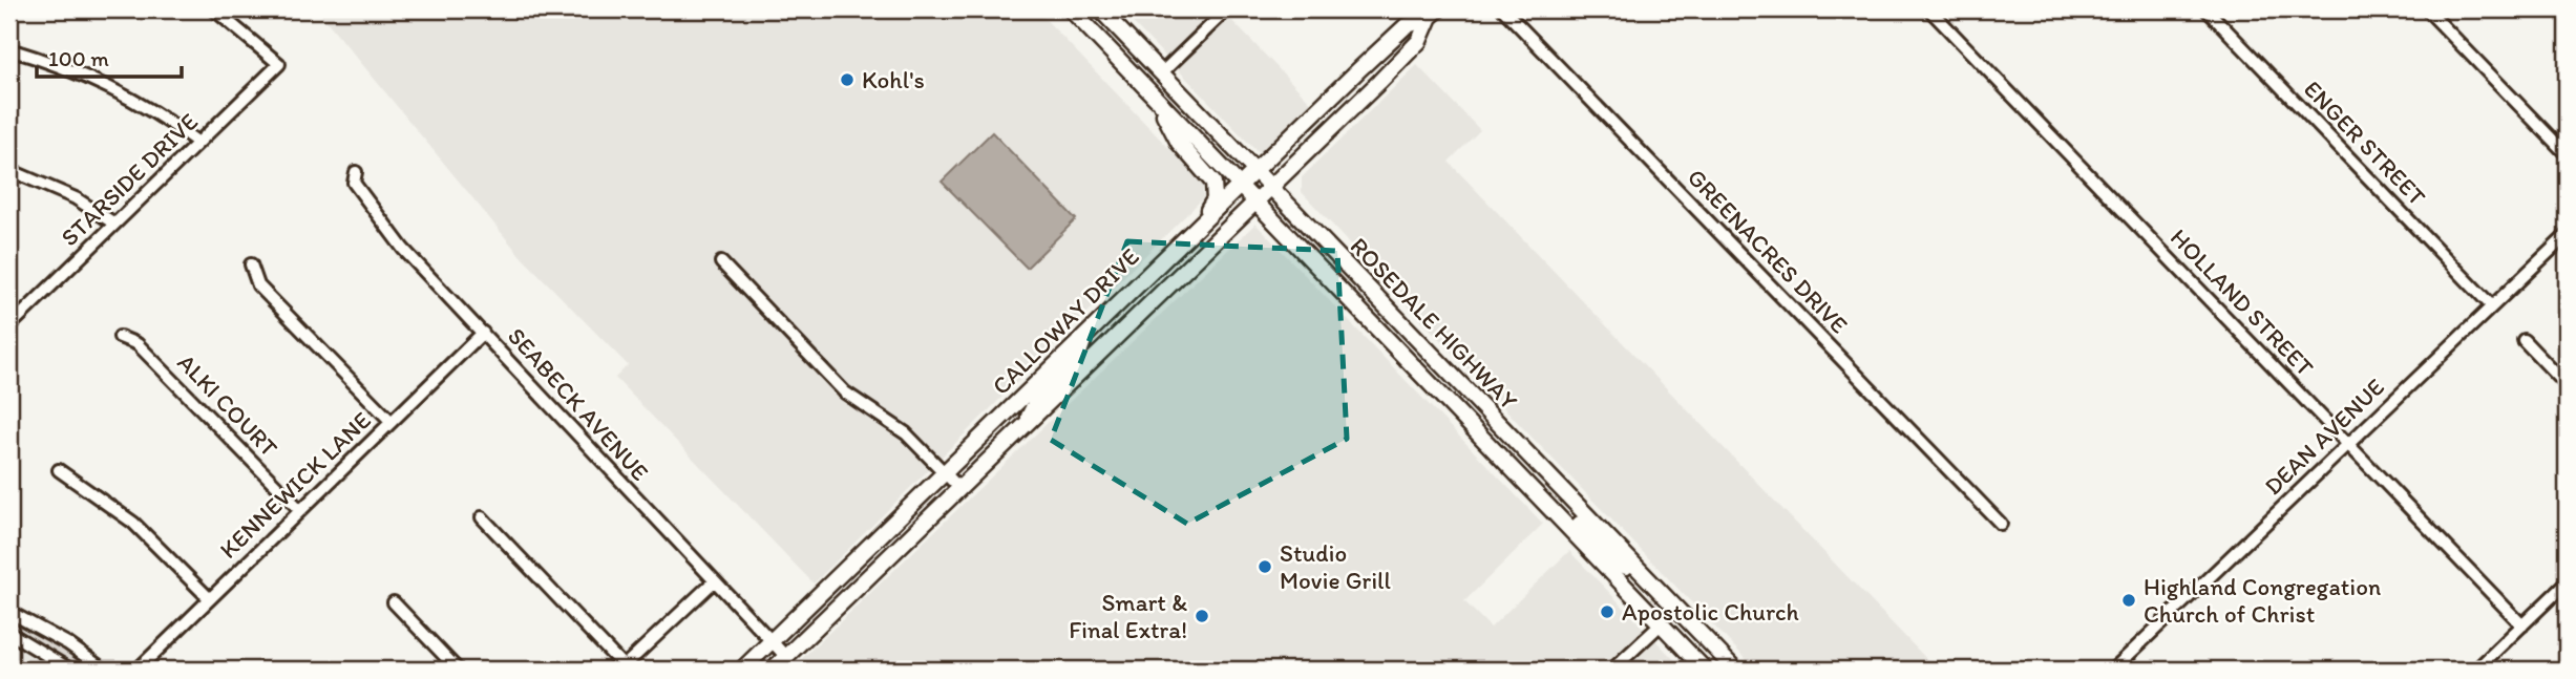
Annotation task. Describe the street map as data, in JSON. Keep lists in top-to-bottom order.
{
  "streets": {
    "main road": ["CALLOWAY DRIVE", "ROSEDALE HIGHWAY"],
    "street": [
      "ENGER STREET",
      "STARSIDE DRIVE",
      "GREENACRES DRIVE",
      "HOLLAND STREET",
      "SEABECK AVENUE",
      "ALKI COURT",
      "DEAN AVENUE",
      "KENNEWICK LANE"
    ]
  },
  "crossings": [
    ["ENGER STREET", "DEAN AVENUE"],
    ["HOLLAND STREET", "DEAN AVENUE"],
    ["CALLOWAY DRIVE", "ROSEDALE HIGHWAY"],
    ["CALLOWAY DRIVE", "SEABECK AVENUE"],
    ["SEABECK AVENUE", "KENNEWICK LANE"],
    ["ALKI COURT", "KENNEWICK LANE"]
  ],
  "places": [
    "Kohl's",
    "Studio Movie Grill",
    "Highland Congregation Church of Christ",
    "Apostolic Church",
    "Smart & Final Extra!"
  ],
  "scale_bar": "100 m"
}
